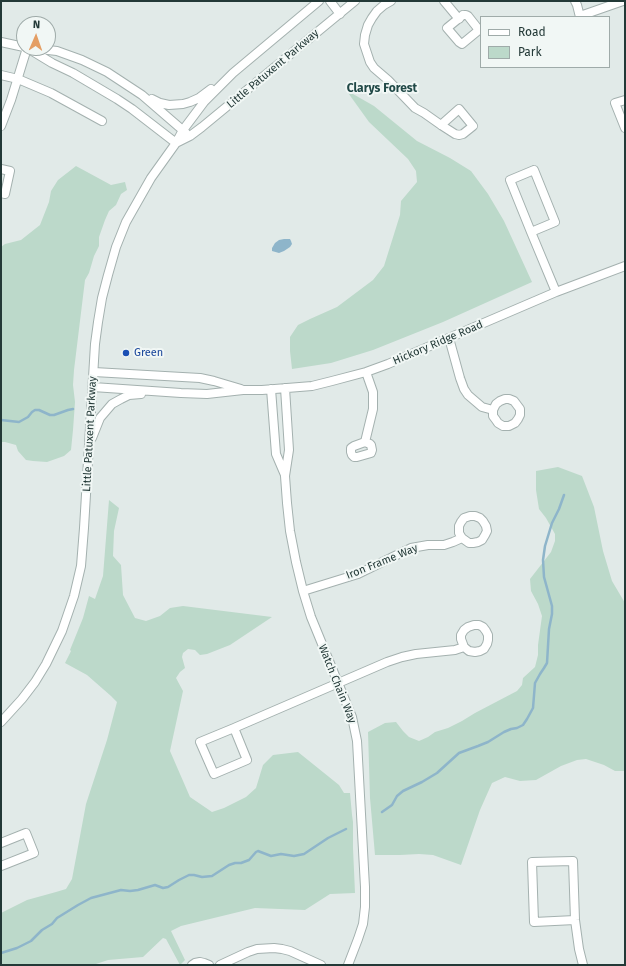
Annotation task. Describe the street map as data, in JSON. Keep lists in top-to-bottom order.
{
  "streets": {
    "street": [
      "Little Patuxent Parkway",
      "Hickory Ridge Road",
      "Iron Frame Way",
      "Watch Chain Way"
    ]
  },
  "crossings": [
    ["Little Patuxent Parkway", "Hickory Ridge Road"],
    ["Hickory Ridge Road", "Watch Chain Way"],
    ["Iron Frame Way", "Watch Chain Way"]
  ],
  "districts": ["Clarys Forest"],
  "places": ["Green"],
  "legend": ["Road", "Park"],
  "north": "top"
}
